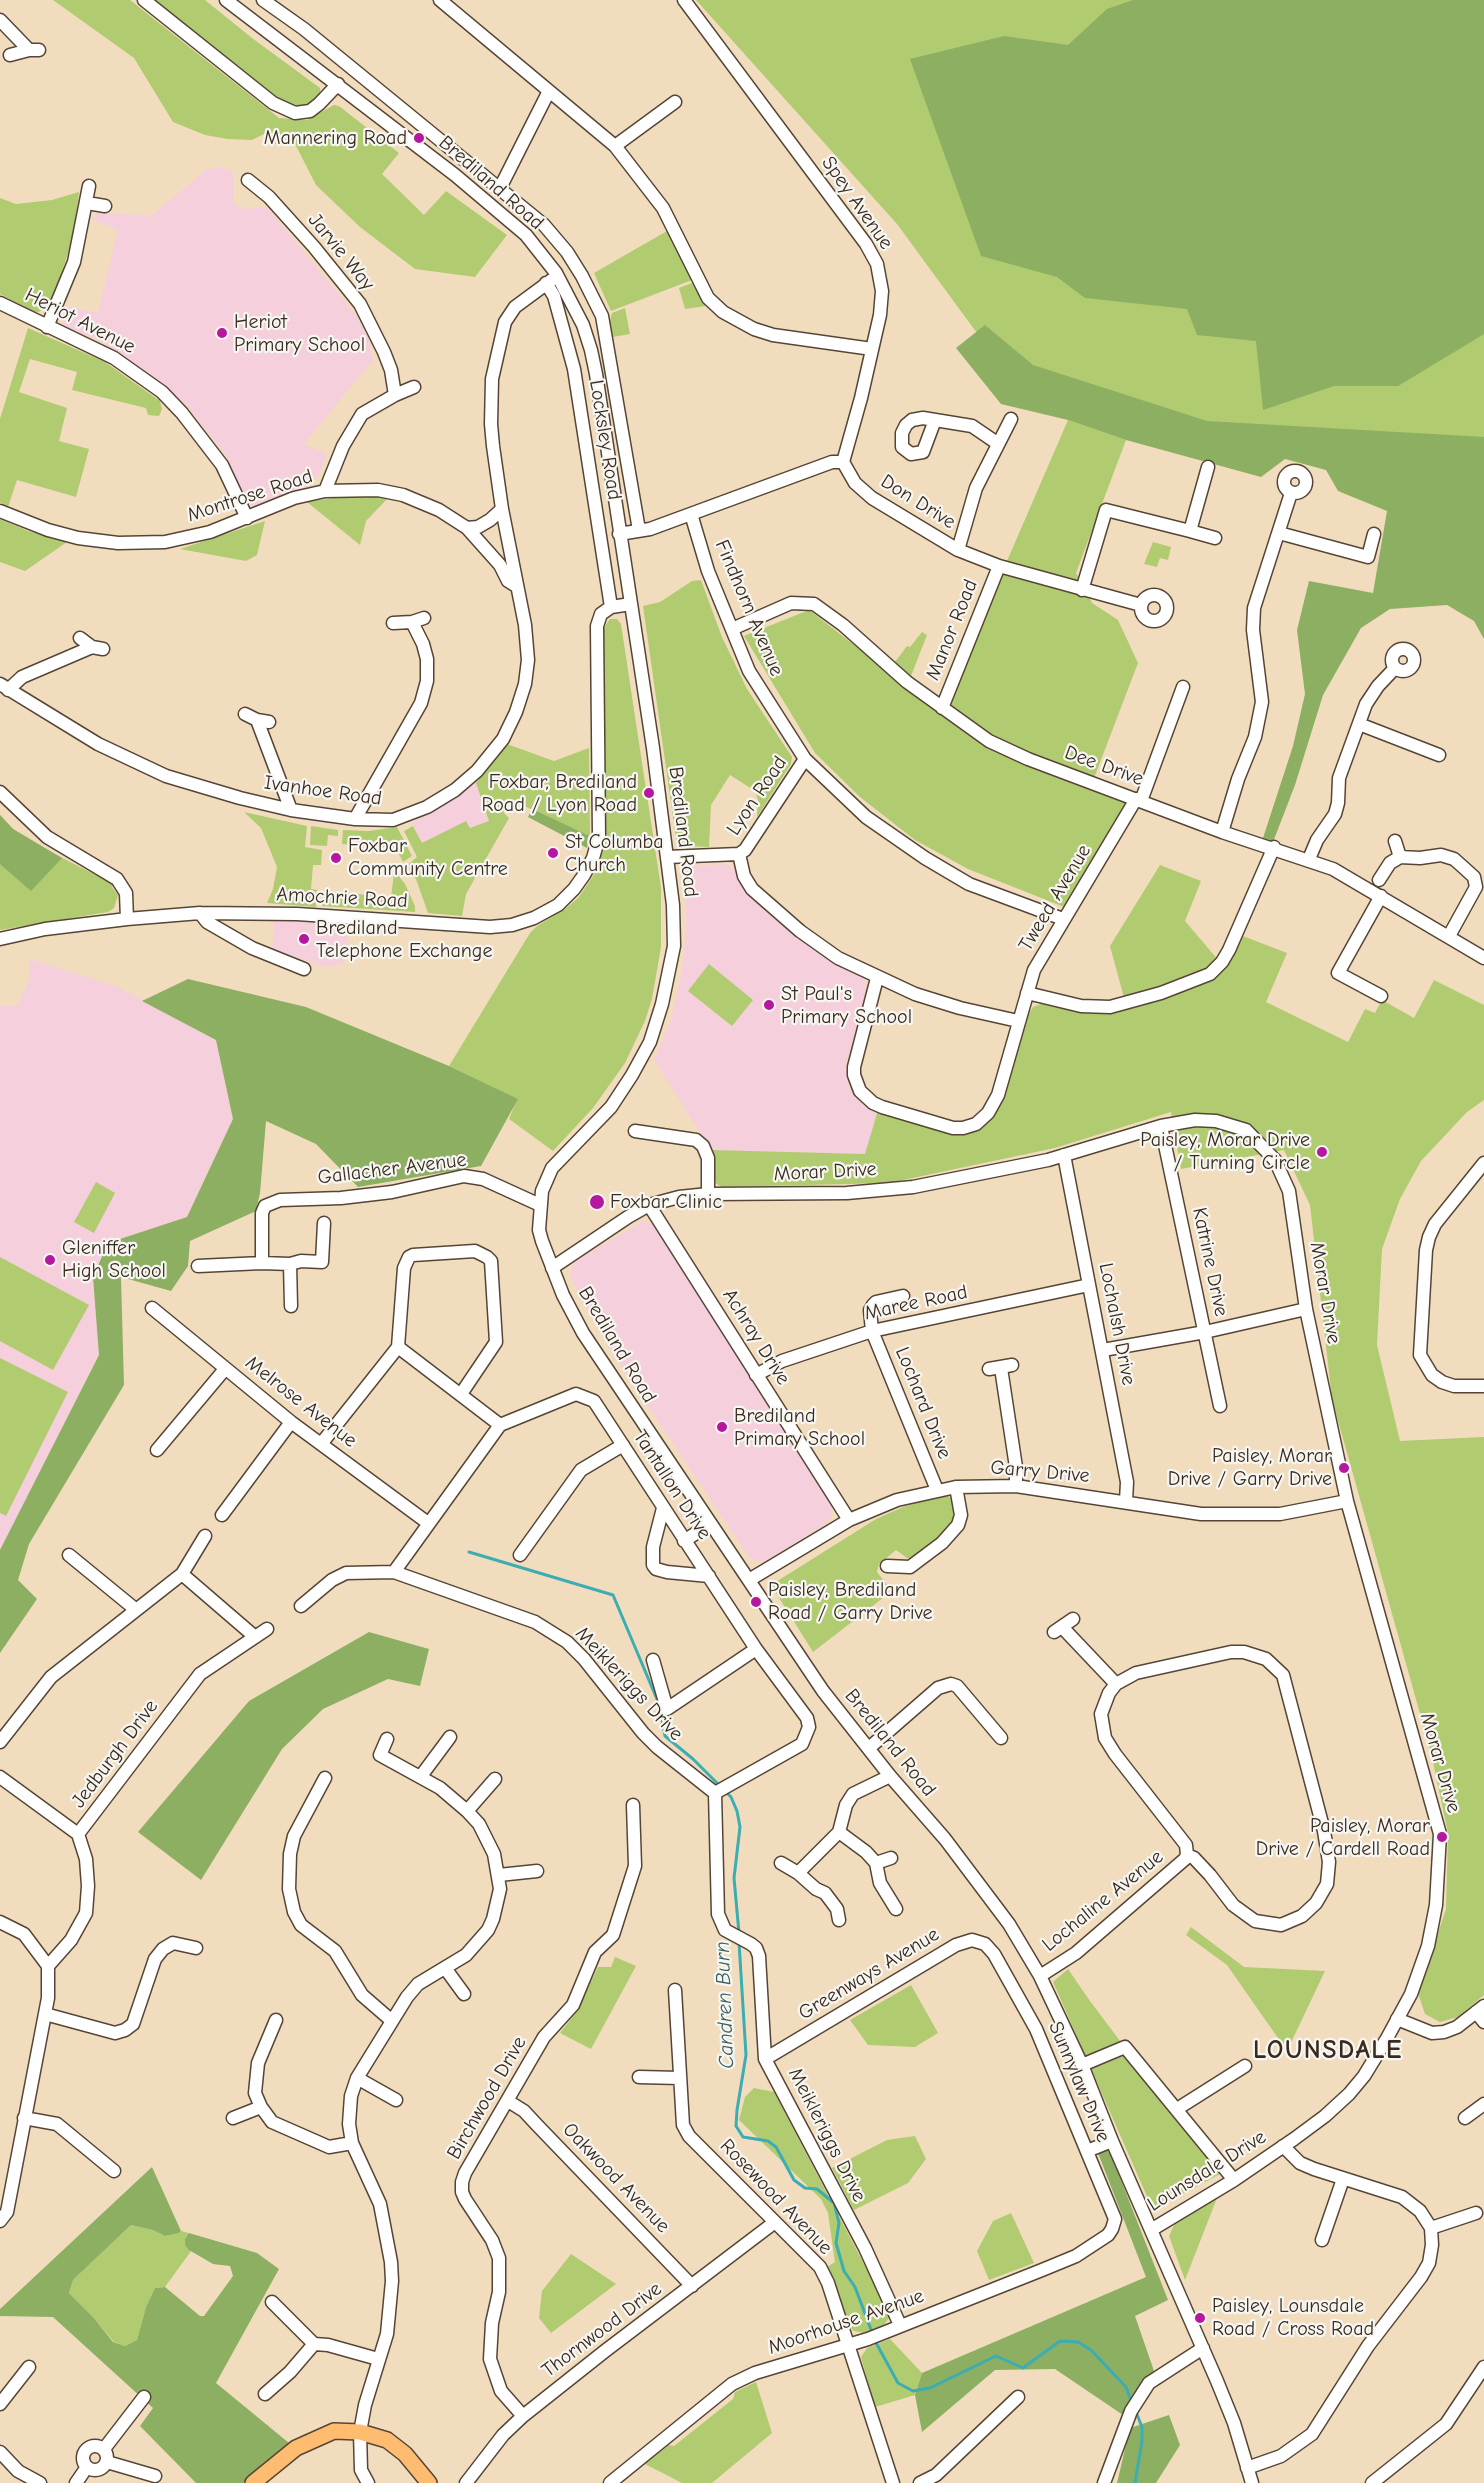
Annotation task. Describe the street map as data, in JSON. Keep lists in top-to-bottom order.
{
  "streets": {
    "street": [
      "Brediland Road",
      "Spey Avenue",
      "Jarvie Way",
      "Heriot Avenue",
      "Locksley Road",
      "Montrose Road",
      "Don Drive",
      "Findhorn Avenue",
      "Manor Road",
      "Dee Drive",
      "Ivanhoe Road",
      "Lyon Road",
      "Amochrie Road",
      "Tweed Avenue",
      "Gallacher Avenue",
      "Morar Drive",
      "Katrine Drive",
      "Maree Road",
      "Lochalsh Drive",
      "Achray Drive",
      "Melrose Avenue",
      "Lochard Drive",
      "Garry Drive",
      "Tantallon Drive",
      "Meikleriggs Drive",
      "Jedburgh Drive",
      "Lochaline Avenue",
      "Greenways Avenue",
      "Sunnylaw Drive",
      "Birchwood Drive",
      "Lounsdale Drive",
      "Oakwood Avenue",
      "Rosewood Avenue",
      "Moorhouse Avenue",
      "Thornwood Drive"
    ]
  },
  "crossings": [
    ["Brediland Road", "Locksley Road"],
    ["Brediland Road", "Ivanhoe Road"],
    ["Brediland Road", "Lyon Road"],
    ["Brediland Road", "Gallacher Avenue"],
    ["Brediland Road", "Morar Drive"],
    ["Brediland Road", "Garry Drive"],
    ["Brediland Road", "Lochaline Avenue"],
    ["Brediland Road", "Lounsdale Drive"],
    ["Spey Avenue", "Don Drive"],
    ["Heriot Avenue", "Montrose Road"],
    ["Locksley Road", "Ivanhoe Road"],
    ["Locksley Road", "Amochrie Road"],
    ["Montrose Road", "Ivanhoe Road"],
    ["Don Drive", "Manor Road"],
    ["Findhorn Avenue", "Dee Drive"],
    ["Findhorn Avenue", "Lyon Road"],
    ["Findhorn Avenue", "Tweed Avenue"],
    ["Manor Road", "Dee Drive"],
    ["Dee Drive", "Tweed Avenue"],
    ["Morar Drive", "Katrine Drive"],
    ["Morar Drive", "Lochalsh Drive"],
    ["Morar Drive", "Achray Drive"],
    ["Morar Drive", "Garry Drive"],
    ["Morar Drive", "Lounsdale Drive"],
    ["Maree Road", "Lochalsh Drive"],
    ["Maree Road", "Achray Drive"],
    ["Maree Road", "Lochard Drive"],
    ["Lochalsh Drive", "Garry Drive"],
    ["Achray Drive", "Garry Drive"],
    ["Lochard Drive", "Garry Drive"],
    ["Tantallon Drive", "Meikleriggs Drive"],
    ["Meikleriggs Drive", "Greenways Avenue"],
    ["Meikleriggs Drive", "Moorhouse Avenue"],
    ["Greenways Avenue", "Sunnylaw Drive"],
    ["Sunnylaw Drive", "Moorhouse Avenue"],
    ["Birchwood Drive", "Oakwood Avenue"],
    ["Birchwood Drive", "Thornwood Drive"],
    ["Oakwood Avenue", "Thornwood Drive"],
    ["Rosewood Avenue", "Moorhouse Avenue"],
    ["Rosewood Avenue", "Thornwood Drive"]
  ],
  "districts": ["LOUNSDALE"],
  "water": ["Candren Burn"],
  "places": [
    "Mannering Road",
    "Heriot Primary School",
    "Foxbar, Brediland Road / Lyon Road",
    "St Columba Church",
    "Foxbar Community Centre",
    "Brediland Telephone Exchange",
    "St Paul's Primary School",
    "Paisley, Morar Drive / Turning Circle",
    "Foxbar Clinic",
    "Gleniffer High School",
    "Brediland Primary School",
    "Paisley, Morar Drive / Garry Drive",
    "Paisley, Brediland Road / Garry Drive",
    "Paisley, Morar Drive / Cardell Road",
    "Paisley, Lounsdale Road / Cross Road"
  ]
}
